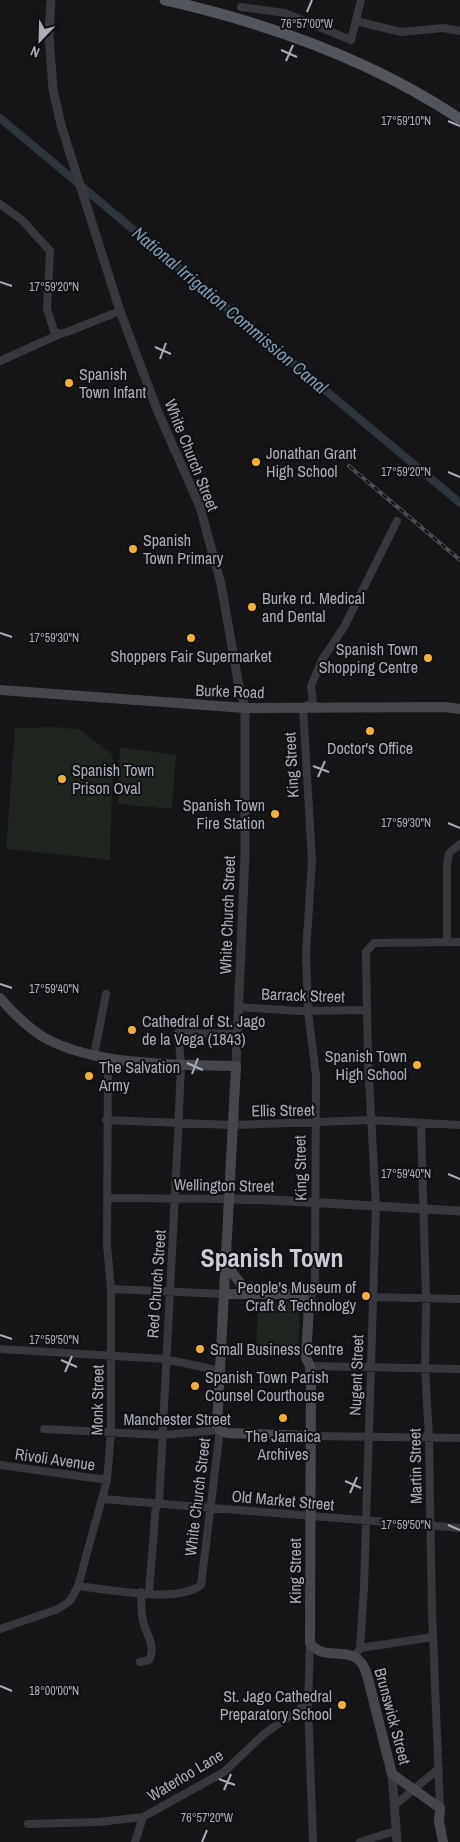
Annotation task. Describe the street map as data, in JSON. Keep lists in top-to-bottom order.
{
  "streets": {
    "main road": [
      "White Church Street",
      "Burke Road",
      "King Street",
      "Manchester Street",
      "Brunswick Street"
    ],
    "street": [
      "Barrack Street",
      "Ellis Street",
      "Wellington Street",
      "Red Church Street",
      "Nugent Street",
      "Monk Street",
      "Rivoli Avenue",
      "Martin Street",
      "Old Market Street",
      "Waterloo Lane"
    ]
  },
  "crossings": [
    ["White Church Street", "Burke Road"],
    ["White Church Street", "Barrack Street"],
    ["White Church Street", "Ellis Street"],
    ["White Church Street", "Wellington Street"],
    ["White Church Street", "Red Church Street"],
    ["White Church Street", "Monk Street"],
    ["White Church Street", "Manchester Street"],
    ["White Church Street", "Old Market Street"],
    ["Burke Road", "King Street"],
    ["King Street", "Barrack Street"],
    ["King Street", "Ellis Street"],
    ["King Street", "Wellington Street"],
    ["King Street", "Manchester Street"],
    ["King Street", "Old Market Street"],
    ["King Street", "Brunswick Street"],
    ["King Street", "Waterloo Lane"],
    ["Barrack Street", "Nugent Street"],
    ["Ellis Street", "Red Church Street"],
    ["Ellis Street", "Nugent Street"],
    ["Ellis Street", "Monk Street"],
    ["Ellis Street", "Martin Street"],
    ["Wellington Street", "Red Church Street"],
    ["Wellington Street", "Nugent Street"],
    ["Wellington Street", "Monk Street"],
    ["Wellington Street", "Martin Street"],
    ["Red Church Street", "Manchester Street"],
    ["Red Church Street", "Old Market Street"],
    ["Nugent Street", "Manchester Street"],
    ["Nugent Street", "Old Market Street"],
    ["Nugent Street", "Brunswick Street"],
    ["Monk Street", "Manchester Street"],
    ["Monk Street", "Rivoli Avenue"],
    ["Monk Street", "Old Market Street"],
    ["Manchester Street", "Martin Street"],
    ["Martin Street", "Old Market Street"],
    ["Martin Street", "Brunswick Street"]
  ],
  "districts": ["Spanish Town"],
  "water": ["National Irrigation Commission Canal"],
  "places": [
    "Spanish Town Infant",
    "Jonathan Grant High School",
    "Spanish Town Primary",
    "Burke rd. Medical and Dental",
    "Shoppers Fair Supermarket",
    "Spanish Town Shopping Centre",
    "Doctor's Office",
    "Spanish Town Prison Oval",
    "Spanish Town Fire Station",
    "Cathedral of St. Jago de la Vega (1843)",
    "Spanish Town High School",
    "The Salvation Army",
    "People's Museum of Craft & Technology",
    "Small Business Centre",
    "Spanish Town Parish Counsel Courthouse",
    "The Jamaica Archives",
    "St. Jago Cathedral Preparatory School"
  ],
  "north": "bottom left",
  "coordinates": [
    "76°57'00\"W",
    "17°59'10\"N",
    "17°59'20\"N",
    "17°59'30\"N",
    "17°59'40\"N",
    "17°59'50\"N",
    "18°00'00\"N",
    "76°57'20\"W"
  ]
}
